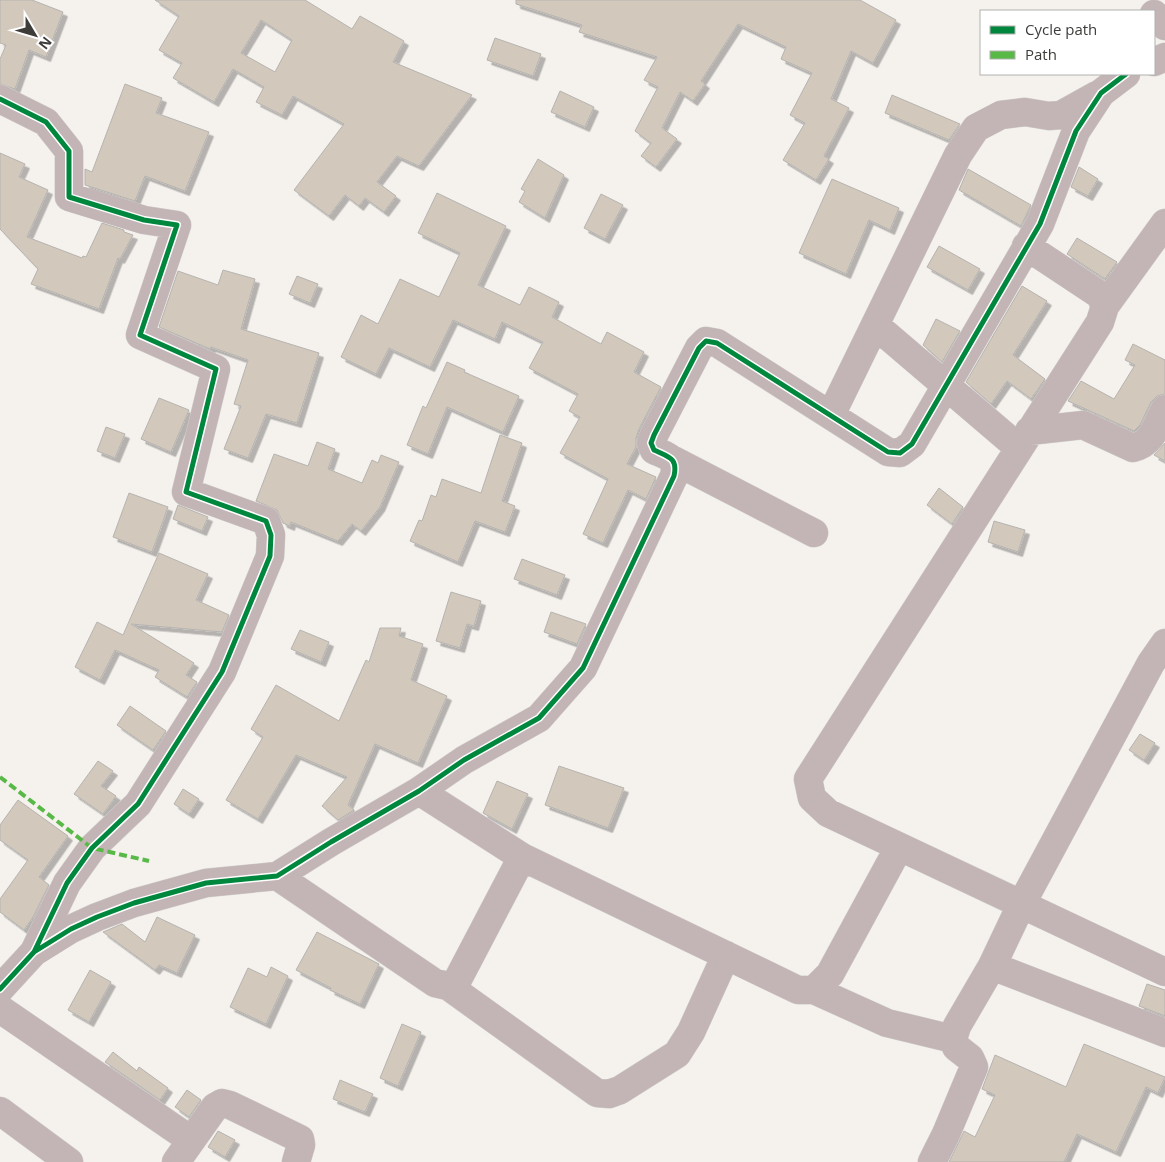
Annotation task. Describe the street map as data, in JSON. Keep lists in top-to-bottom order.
{
  "legend": ["Cycle path", "Path"],
  "north": "bottom right"
}
